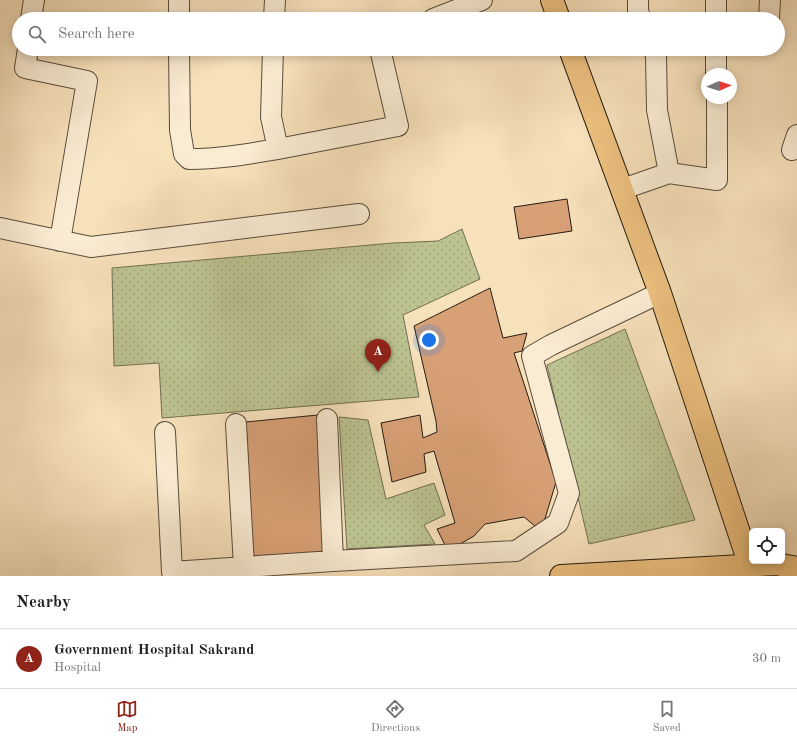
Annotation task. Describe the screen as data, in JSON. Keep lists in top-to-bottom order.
{
  "north": "right",
  "page": {
    "search": "Search here",
    "pins": "A",
    "heading": "Nearby",
    "list": [
      {
        "mark": "A",
        "name": "Government Hospital Sakrand",
        "note": "Hospital",
        "value": "30 m"
      }
    ],
    "nav": ["Map", "Directions", "Saved"]
  }
}
